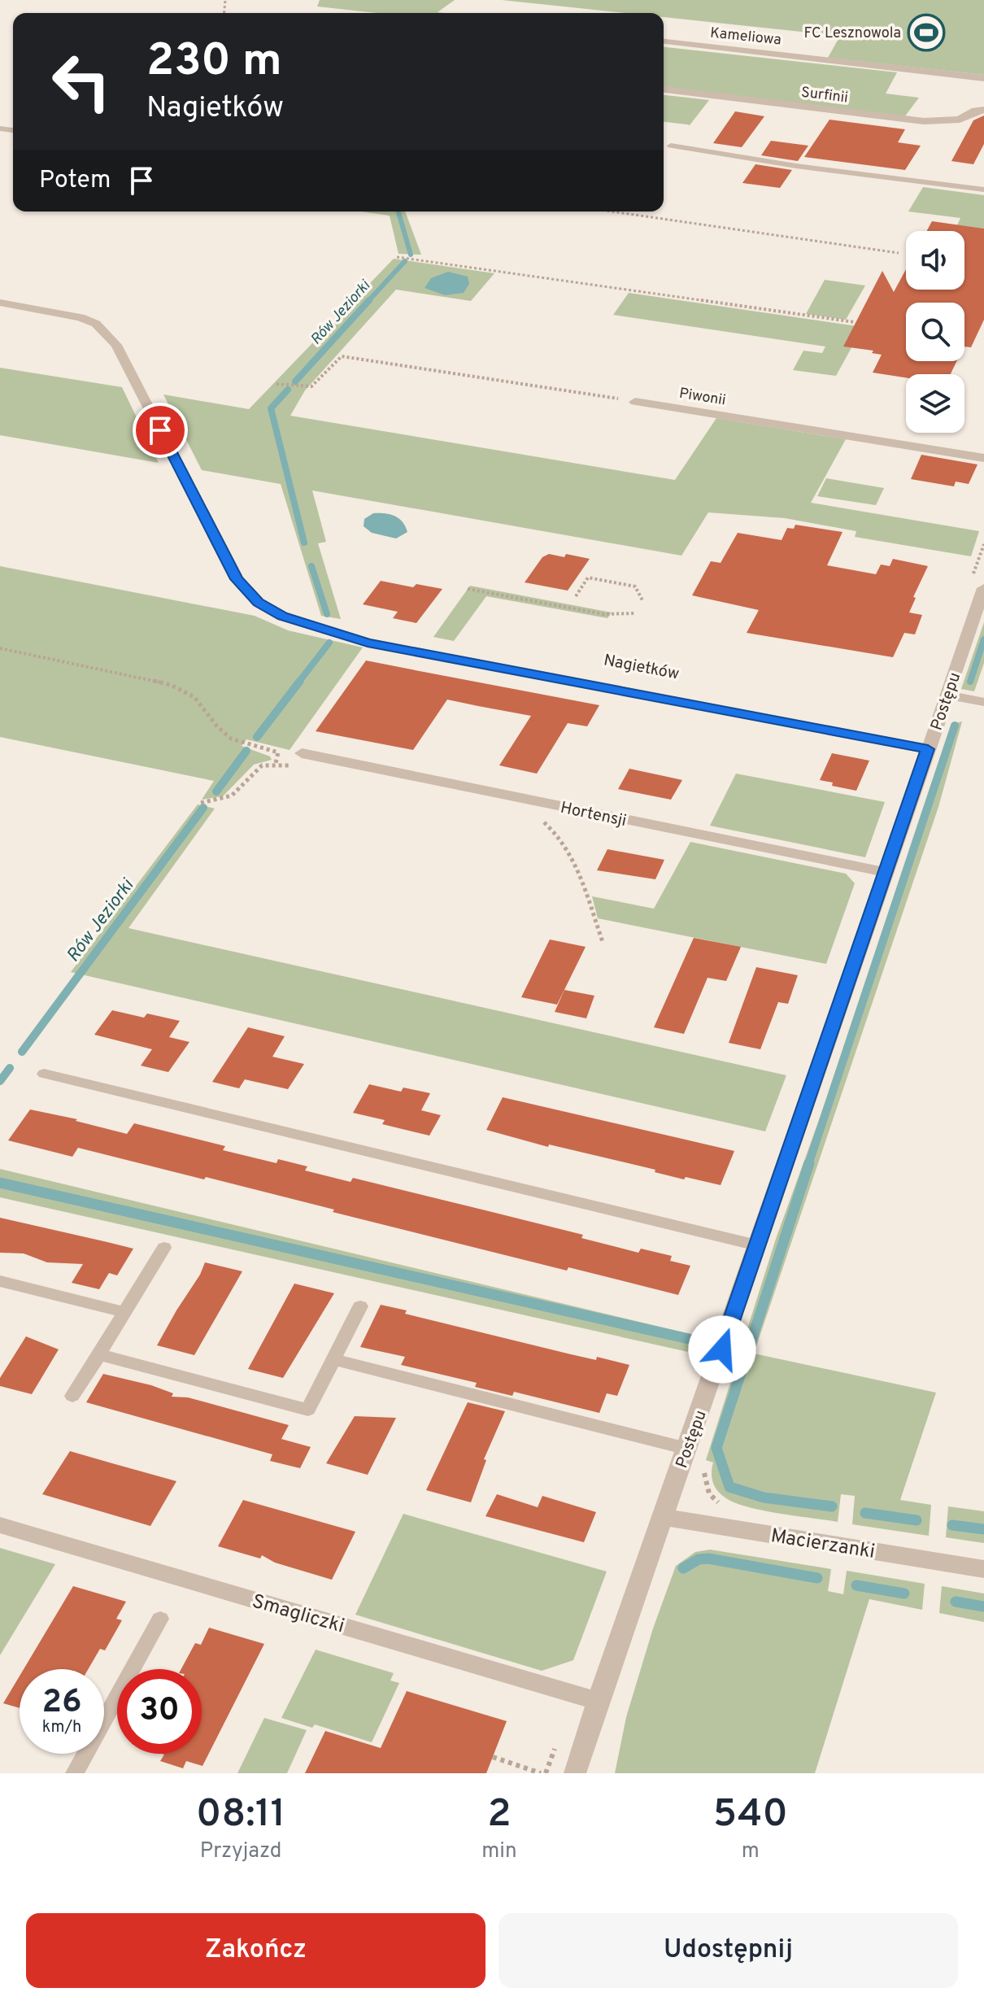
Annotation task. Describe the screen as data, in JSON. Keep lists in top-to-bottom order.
{
  "streets": {
    "street": [
      "Kameliowa",
      "Surfinii",
      "Piwonii",
      "Nagietków",
      "Postępu",
      "Hortensji",
      "Macierzanki",
      "Smagliczki"
    ]
  },
  "crossings": [
    ["Nagietków", "Postępu"],
    ["Postępu", "Hortensji"],
    ["Postępu", "Macierzanki"],
    ["Postępu", "Smagliczki"]
  ],
  "water": ["Rów Jeziorki"],
  "places": {
    "sports": ["FC Lesznowola"]
  },
  "page": {
    "turn": ["230 m", "Nagietków"],
    "then": "Potem",
    "speed": "26 km/h",
    "limit": "30",
    "eta": [
      "08:11",
      "Przyjazd",
      "2",
      "min",
      "540",
      "m"
    ],
    "buttons": ["Zakończ", "Udostępnij"]
  }
}
